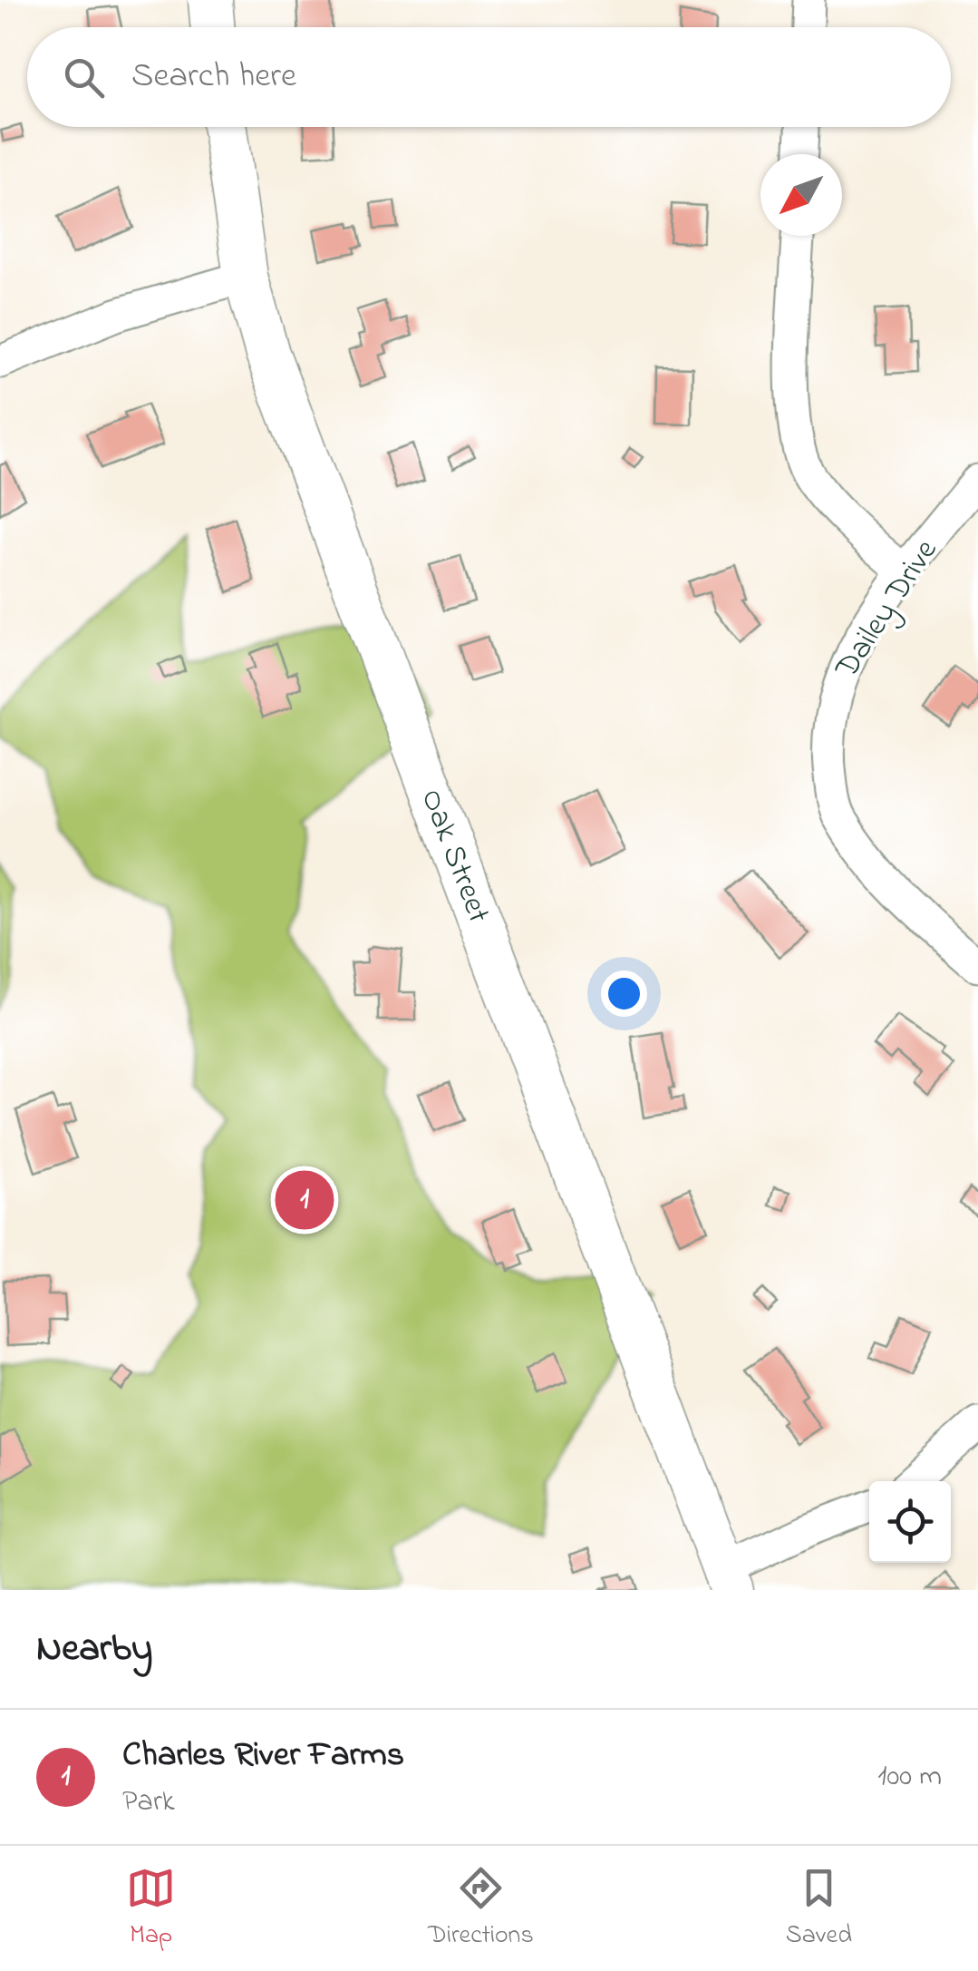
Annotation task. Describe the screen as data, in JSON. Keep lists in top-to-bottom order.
{
  "streets": {
    "main road": ["Oak Street"],
    "street": ["Dailey Drive"]
  },
  "north": "bottom left",
  "page": {
    "search": "Search here",
    "pins": "1",
    "heading": "Nearby",
    "list": [
      {
        "mark": "1",
        "name": "Charles River Farms",
        "note": "Park",
        "value": "100 m"
      }
    ],
    "nav": ["Map", "Directions", "Saved"]
  }
}
